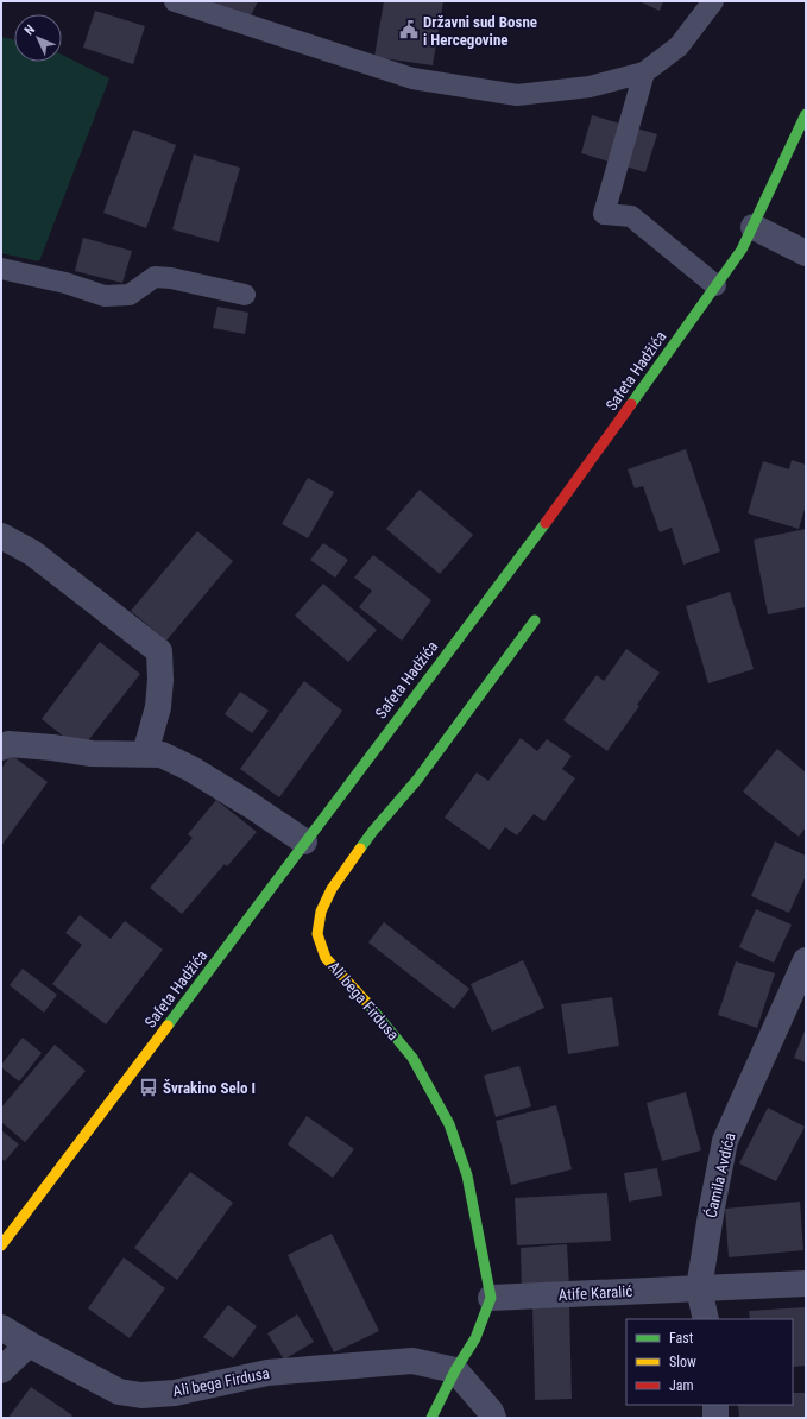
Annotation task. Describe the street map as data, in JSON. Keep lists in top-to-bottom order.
{
  "streets": {
    "main road": ["Safeta Hadžića", "Ali bega Firdusa"],
    "street": ["Ćamila Avdića", "Atife Karalić"]
  },
  "crossings": [
    ["Ali bega Firdusa", "Atife Karalić"],
    ["Ćamila Avdića", "Atife Karalić"]
  ],
  "places": {
    "public building": ["Državni sud Bosne i Hercegovine"],
    "bus stop": ["Švrakino Selo I"]
  },
  "legend": ["Fast", "Slow", "Jam"],
  "north": "top left"
}
